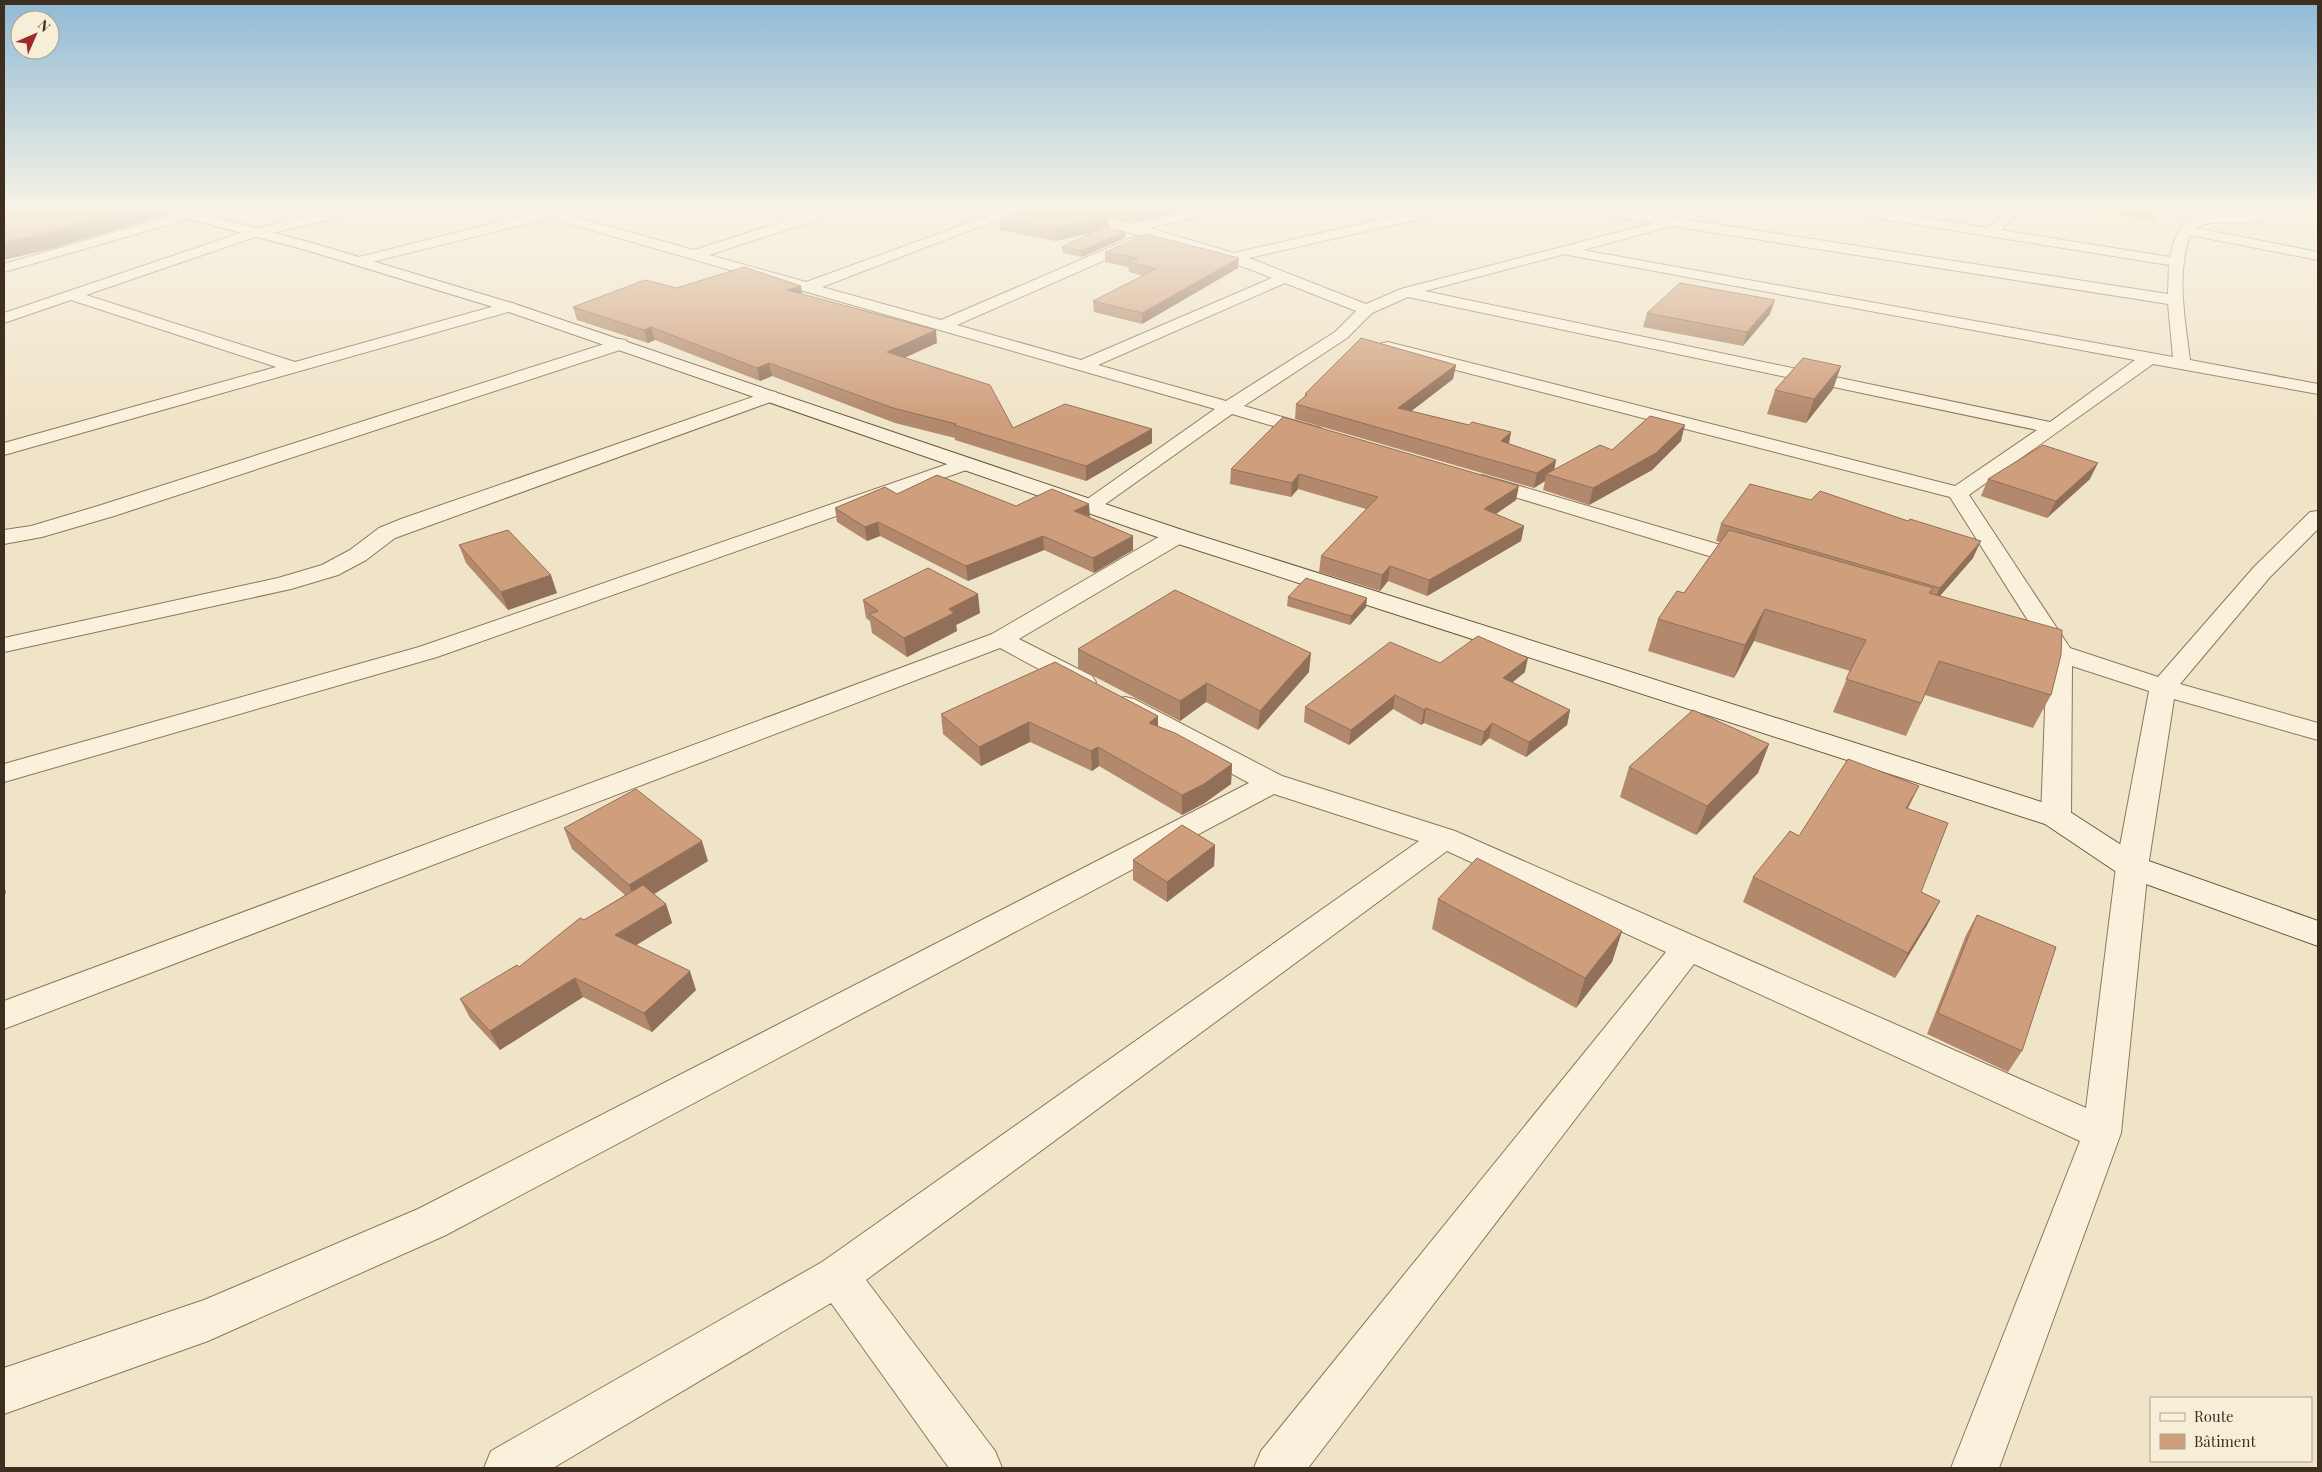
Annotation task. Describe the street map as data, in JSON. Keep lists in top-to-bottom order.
{
  "legend": ["Route", "Bâtiment"],
  "north": "top right"
}
